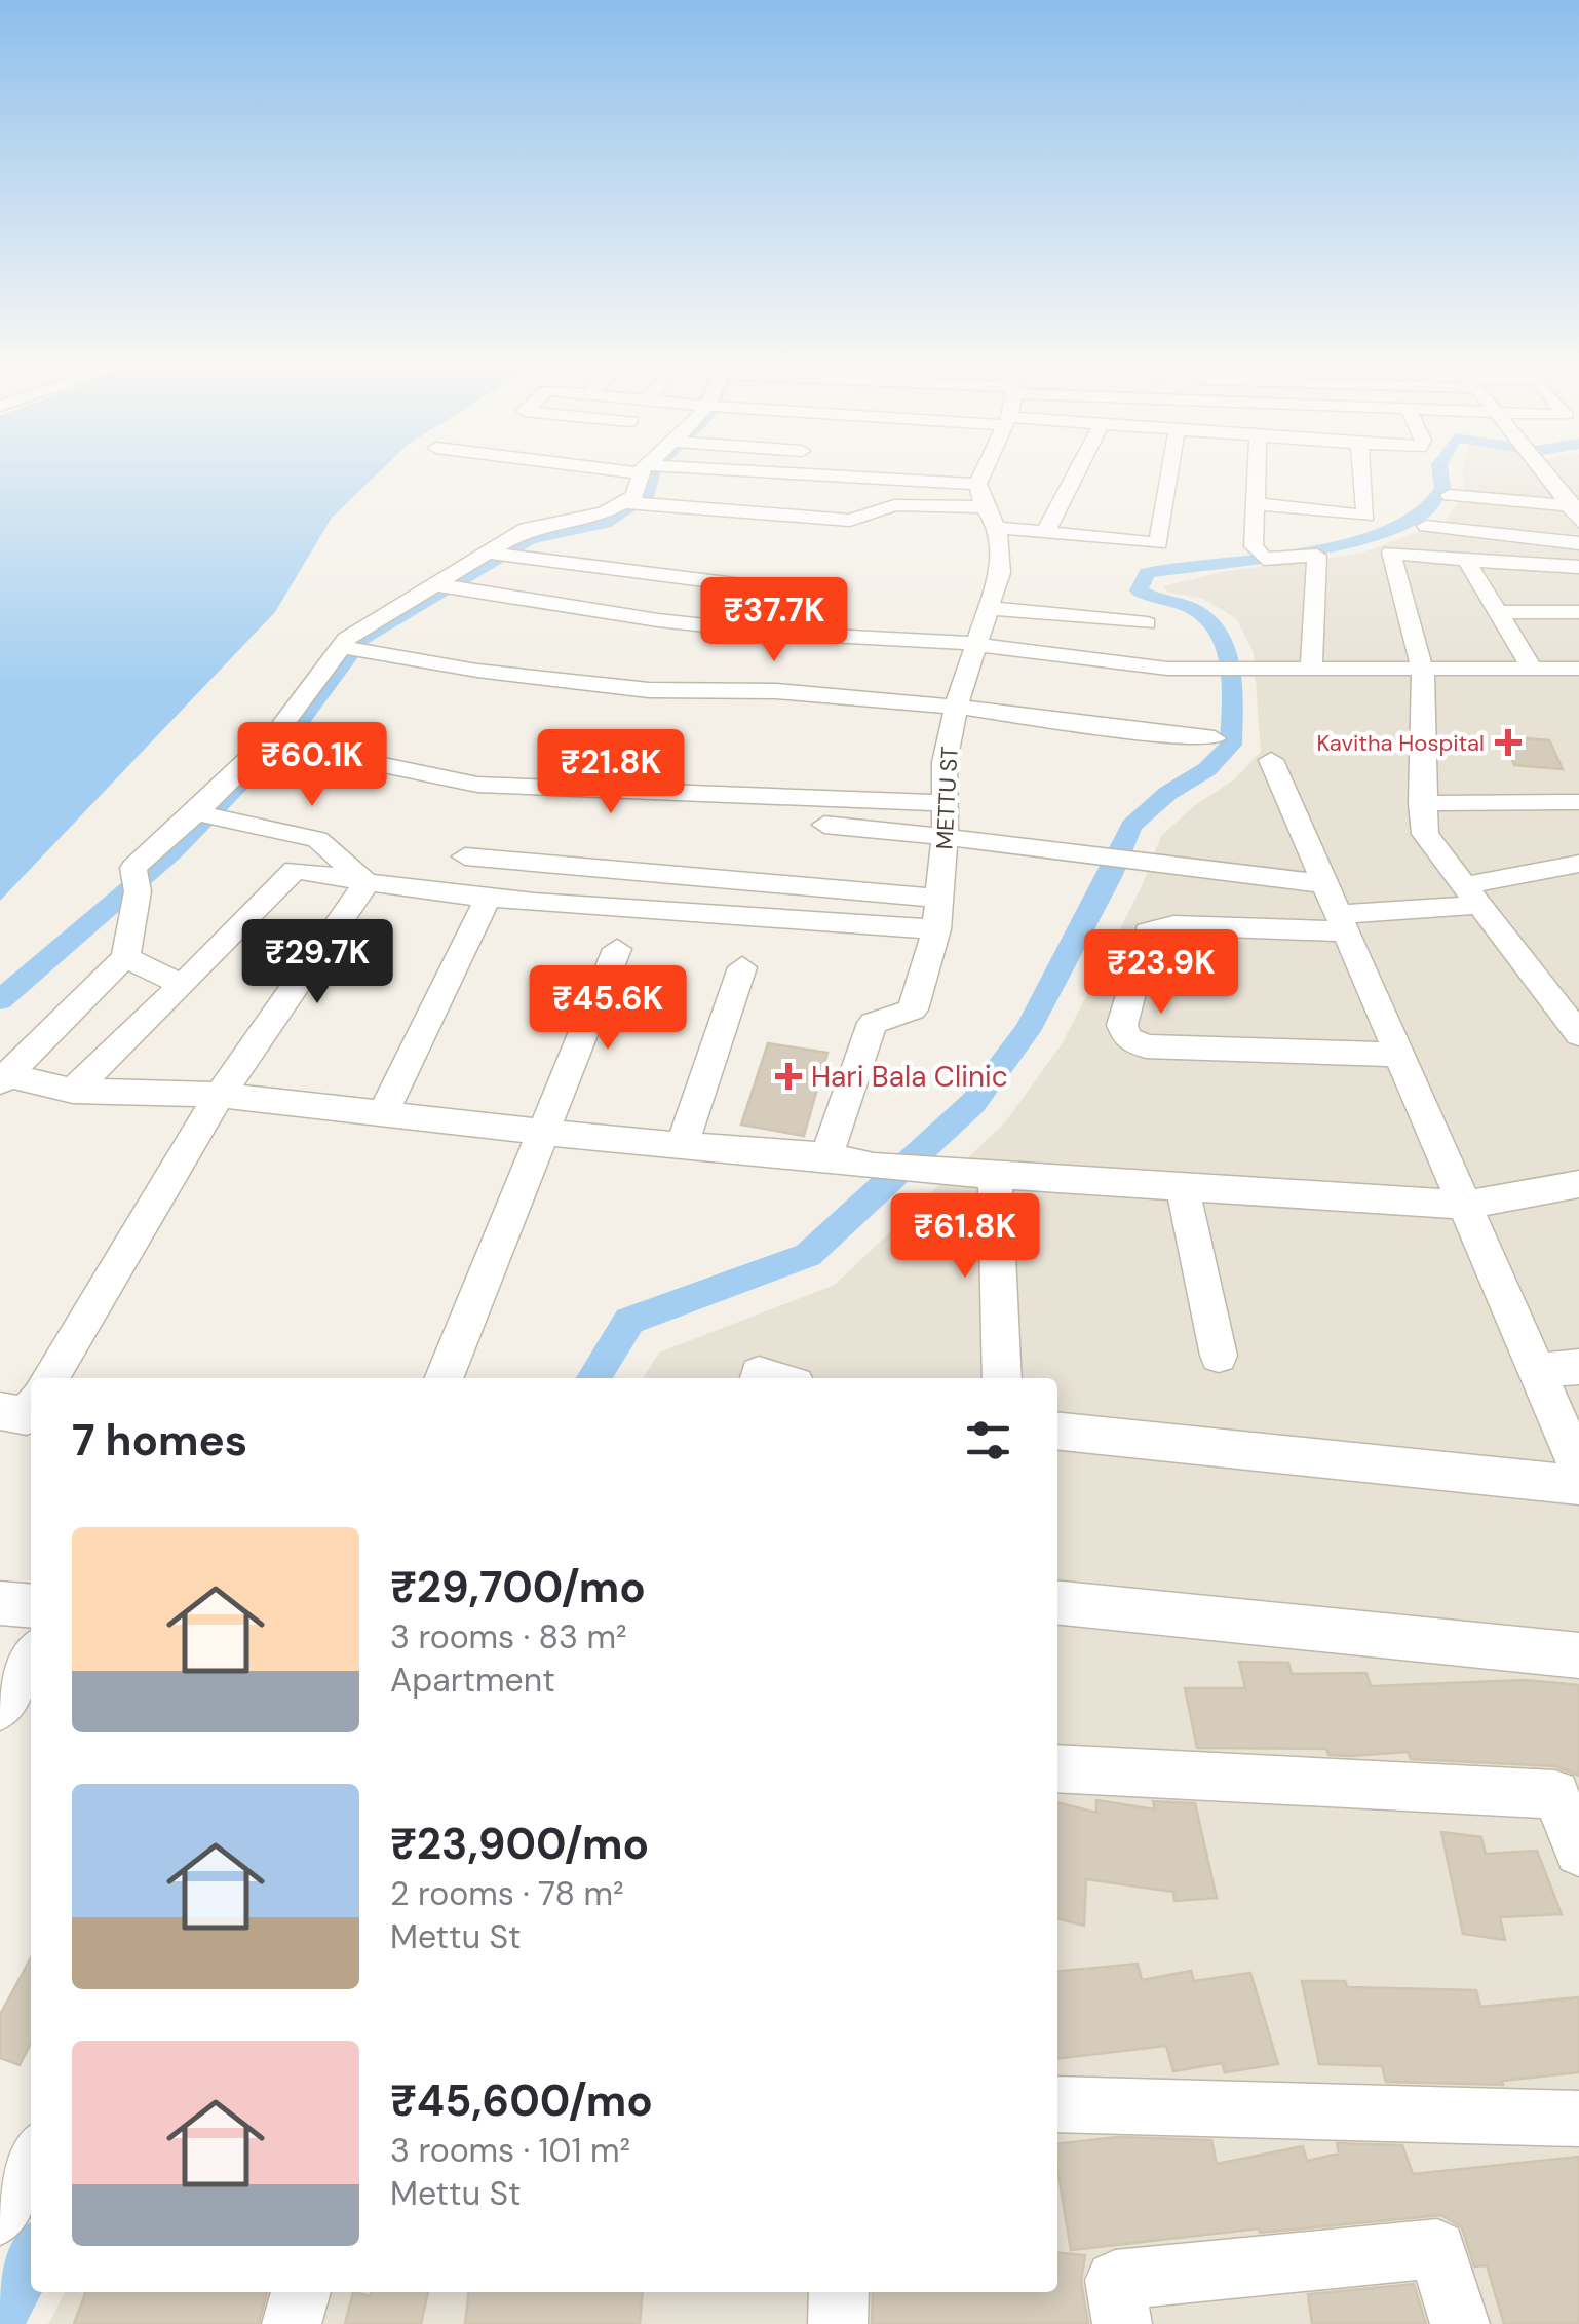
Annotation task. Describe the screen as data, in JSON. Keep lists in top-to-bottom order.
{
  "streets": {
    "street": ["METTU ST"]
  },
  "places": {
    "health": ["Kavitha Hospital", "Hari Bala Clinic"]
  },
  "page": {
    "price": [
      "₹37.7K",
      "₹60.1K",
      "₹21.8K",
      "₹29.7K",
      "₹23.9K",
      "₹45.6K",
      "₹61.8K"
    ],
    "heading": "7 homes",
    "list": [
      {
        "name": "₹29,700/mo",
        "note": "3 rooms · 83 m² · Apartment"
      },
      {
        "name": "₹23,900/mo",
        "note": "2 rooms · 78 m² · Mettu St"
      },
      {
        "name": "₹45,600/mo",
        "note": "3 rooms · 101 m² · Mettu St"
      }
    ]
  }
}
